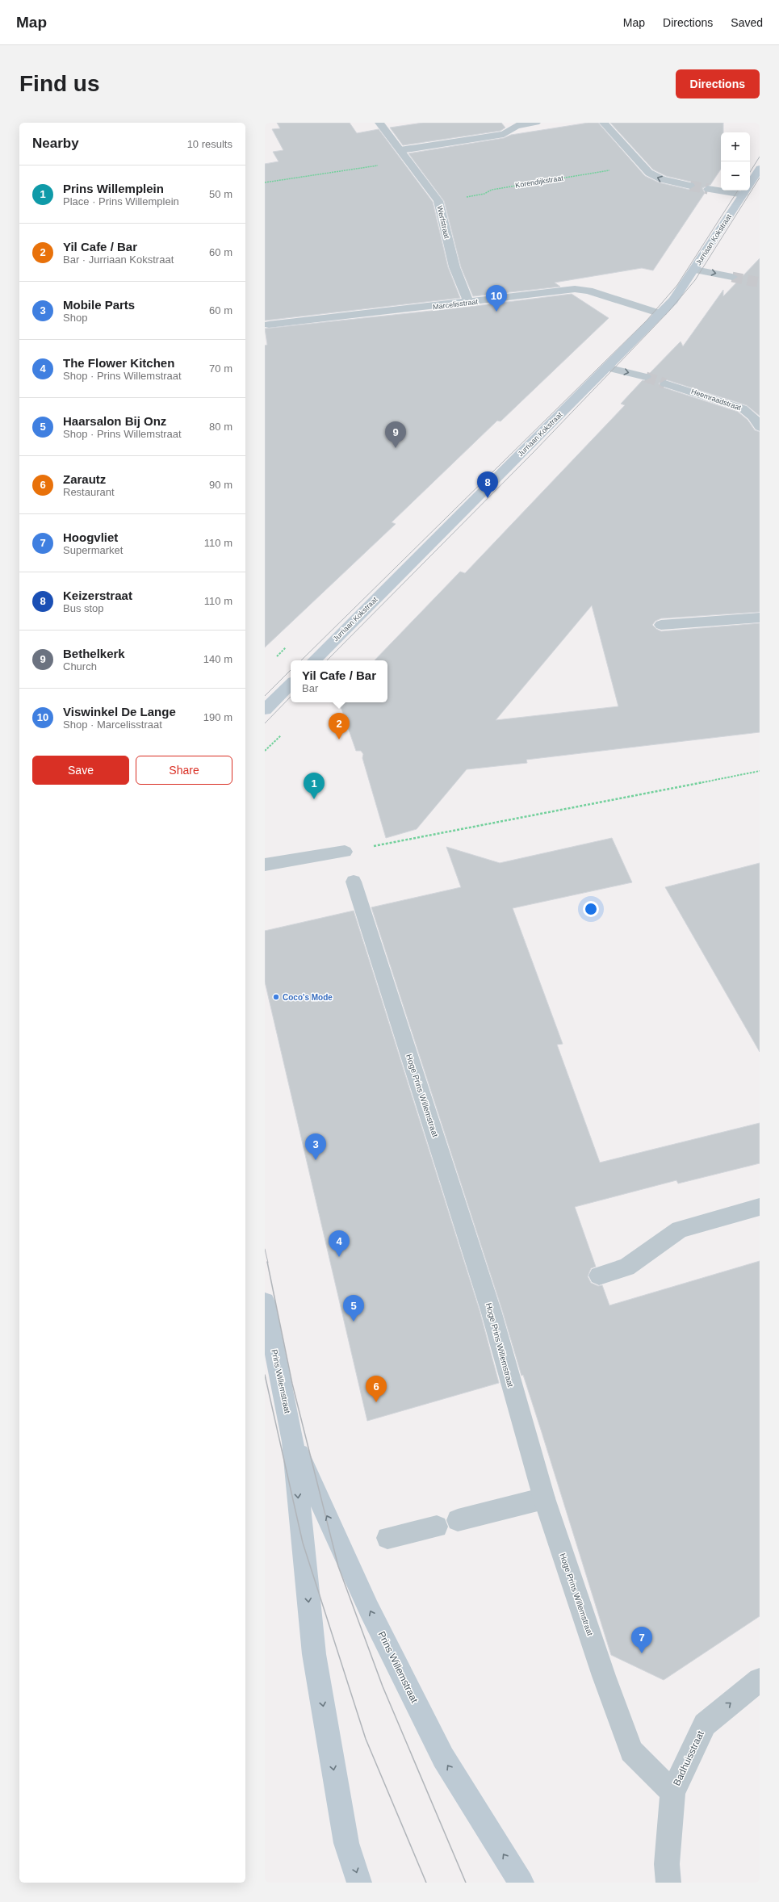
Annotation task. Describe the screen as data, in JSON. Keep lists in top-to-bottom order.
{
  "streets": {
    "main road": ["Jurriaan Kokstraat", "Prins Willemstraat"],
    "street": [
      "Werfstraat",
      "Marcelisstraat",
      "Heemraadstraat",
      "Hoge Prins Willemstraat",
      "Badhuisstraat"
    ],
    "path": ["Korendijkstraat"]
  },
  "crossings": [
    ["Korendijkstraat", "Werfstraat"],
    ["Werfstraat", "Marcelisstraat"],
    ["Jurriaan Kokstraat", "Marcelisstraat"],
    ["Hoge Prins Willemstraat", "Badhuisstraat"]
  ],
  "one_way": ["Badhuisstraat"],
  "places": ["Coco's Mode"],
  "page": {
    "header": "Map",
    "nav": ["Map", "Directions", "Saved"],
    "buttons": [
      "Directions",
      ["Save", "Share"]
    ],
    "title": "Find us",
    "heading": ["Nearby", "10 results"],
    "map_buttons": ["+", "−"],
    "list": [
      {
        "mark": "1",
        "name": "Prins Willemplein",
        "note": "Place · Prins Willemplein",
        "value": "50 m"
      },
      {
        "mark": "2",
        "name": "Yil Cafe / Bar",
        "note": "Bar · Jurriaan Kokstraat",
        "value": "60 m"
      },
      {
        "mark": "3",
        "name": "Mobile Parts",
        "note": "Shop",
        "value": "60 m"
      },
      {
        "mark": "4",
        "name": "The Flower Kitchen",
        "note": "Shop · Prins Willemstraat",
        "value": "70 m"
      },
      {
        "mark": "5",
        "name": "Haarsalon Bij Onz",
        "note": "Shop · Prins Willemstraat",
        "value": "80 m"
      },
      {
        "mark": "6",
        "name": "Zarautz",
        "note": "Restaurant",
        "value": "90 m"
      },
      {
        "mark": "7",
        "name": "Hoogvliet",
        "note": "Supermarket",
        "value": "110 m"
      },
      {
        "mark": "8",
        "name": "Keizerstraat",
        "note": "Bus stop",
        "value": "110 m"
      },
      {
        "mark": "9",
        "name": "Bethelkerk",
        "note": "Church",
        "value": "140 m"
      },
      {
        "mark": "10",
        "name": "Viswinkel De Lange",
        "note": "Shop · Marcelisstraat",
        "value": "190 m"
      }
    ],
    "pins": [
      "10",
      "9",
      "8",
      "2",
      "1",
      "3",
      "4",
      "5",
      "6",
      "7"
    ],
    "popup": ["Yil Cafe / Bar", "Bar"]
  }
}
